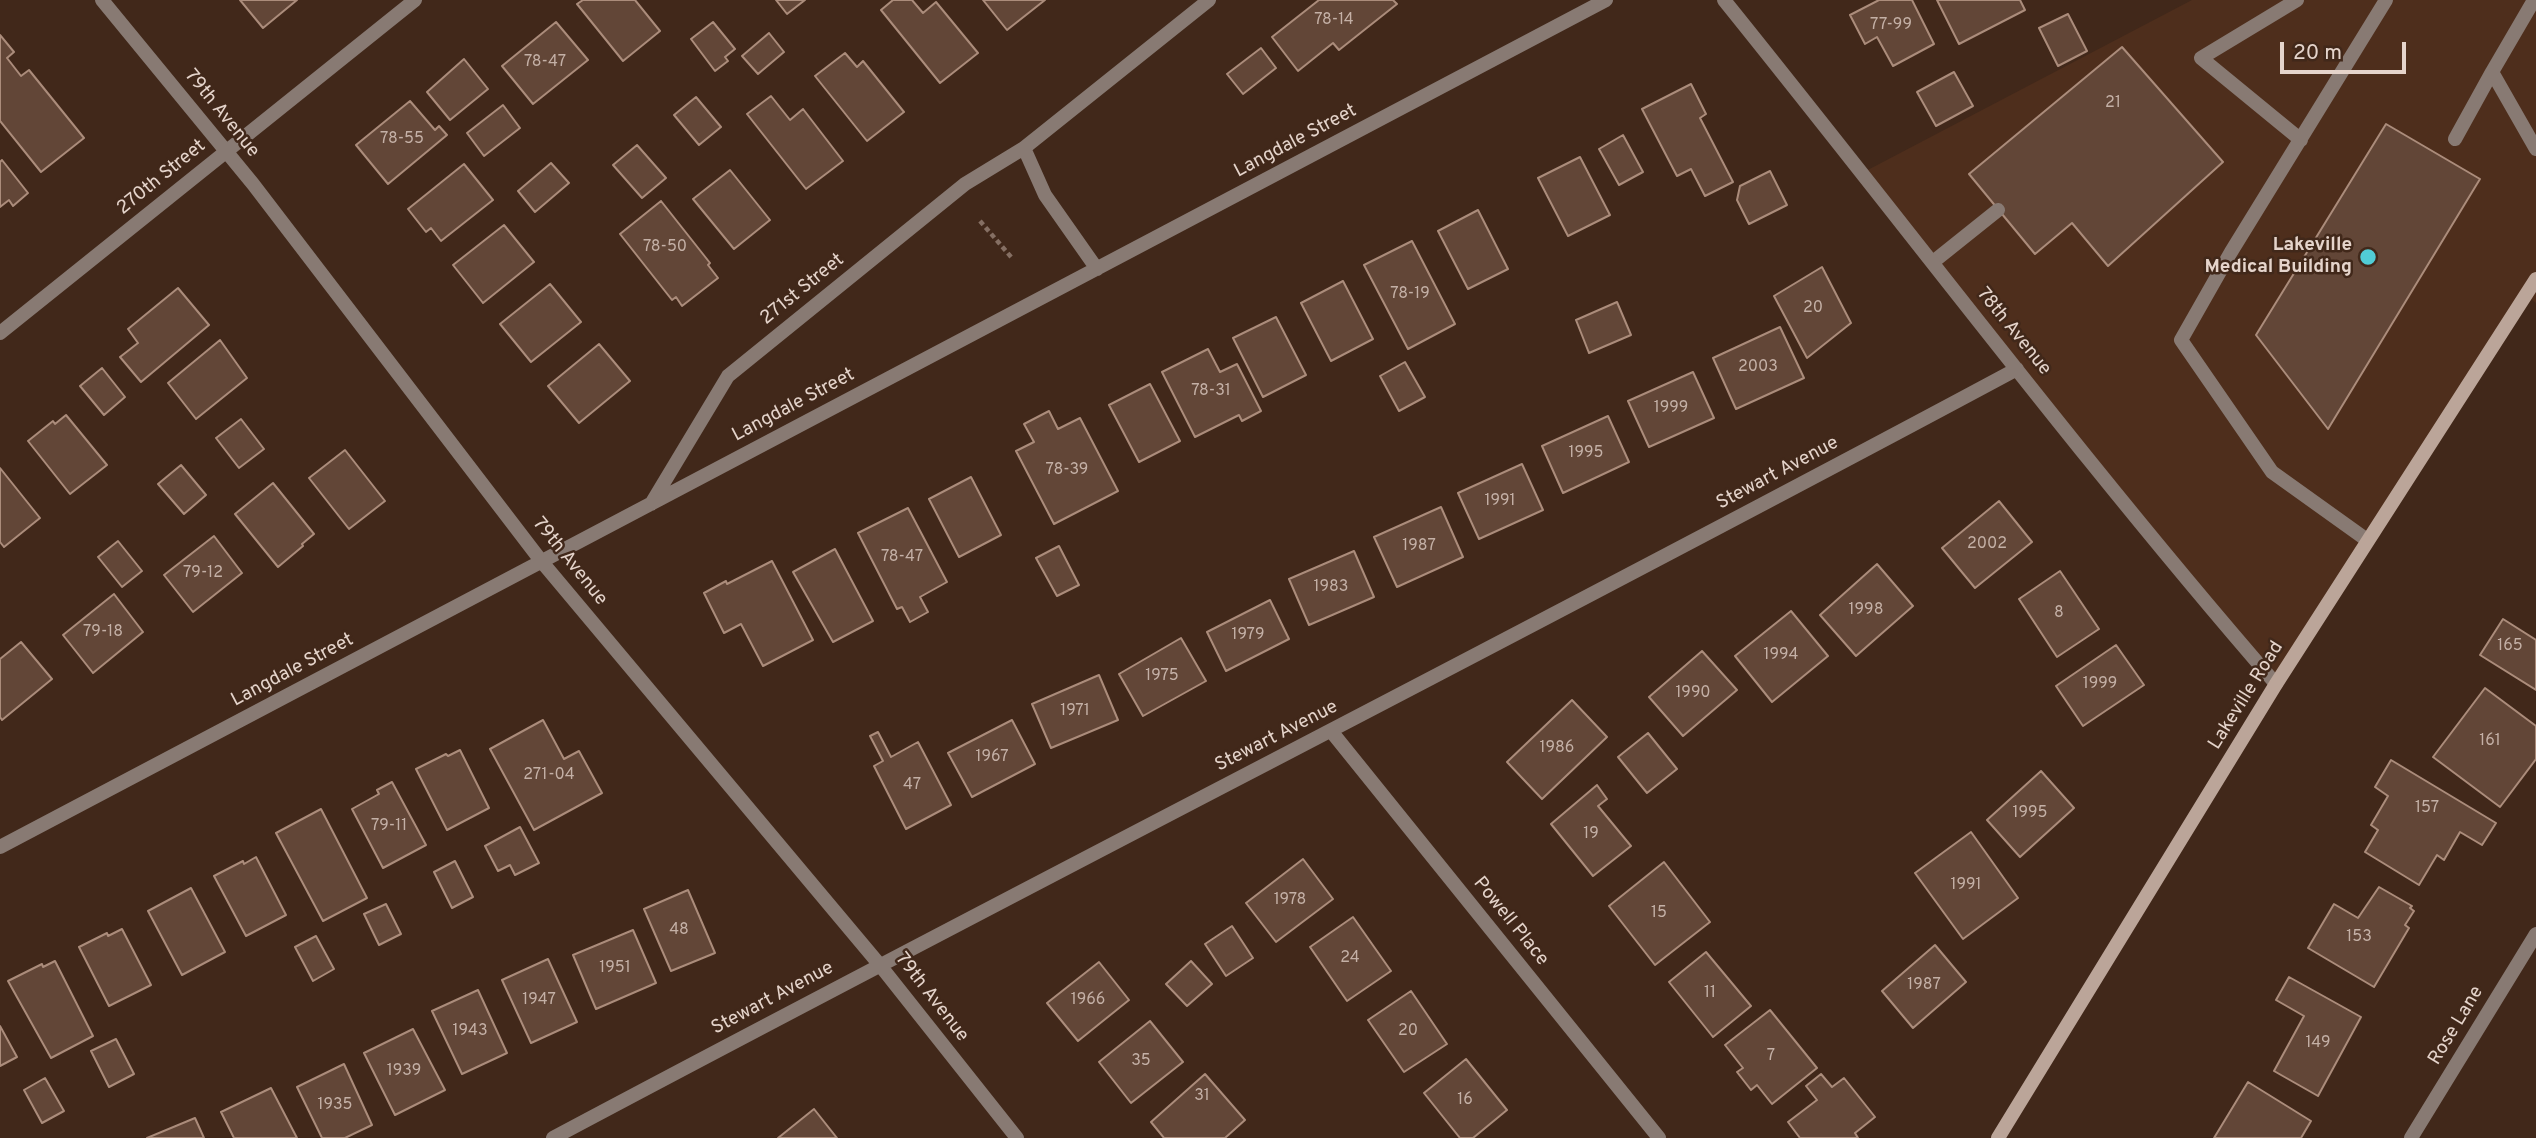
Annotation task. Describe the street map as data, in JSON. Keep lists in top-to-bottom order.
{
  "streets": {
    "main road": ["Lakeville Road"],
    "street": [
      "79th Avenue",
      "Langdale Street",
      "270th Street",
      "271st Street",
      "78th Avenue",
      "Stewart Avenue",
      "Powell Place",
      "Rose Lane"
    ]
  },
  "crossings": [
    ["79th Avenue", "Langdale Street"],
    ["79th Avenue", "270th Street"],
    ["79th Avenue", "Stewart Avenue"],
    ["Langdale Street", "271st Street"],
    ["78th Avenue", "Stewart Avenue"],
    ["78th Avenue", "Lakeville Road"],
    ["Stewart Avenue", "Powell Place"]
  ],
  "places": ["Lakeville Medical Building"],
  "house_numbers": [
    "78-14",
    "77-99",
    "78-47",
    "21",
    "78-55",
    "78-50",
    "78-19",
    "20",
    "2003",
    "78-31",
    "1999",
    "1995",
    "78-39",
    "1991",
    "2002",
    "1987",
    "78-47",
    "79-12",
    "1983",
    "1998",
    "8",
    "79-18",
    "1979",
    "165",
    "1994",
    "1975",
    "1999",
    "1990",
    "1971",
    "161",
    "1986",
    "1967",
    "271-04",
    "47",
    "157",
    "1995",
    "79-11",
    "19",
    "1991",
    "1978",
    "15",
    "48",
    "153",
    "24",
    "1951",
    "1987",
    "11",
    "1947",
    "1966",
    "1943",
    "20",
    "149",
    "7",
    "35",
    "1939",
    "31",
    "16",
    "1935"
  ],
  "scale_bar": "20 m"
}
